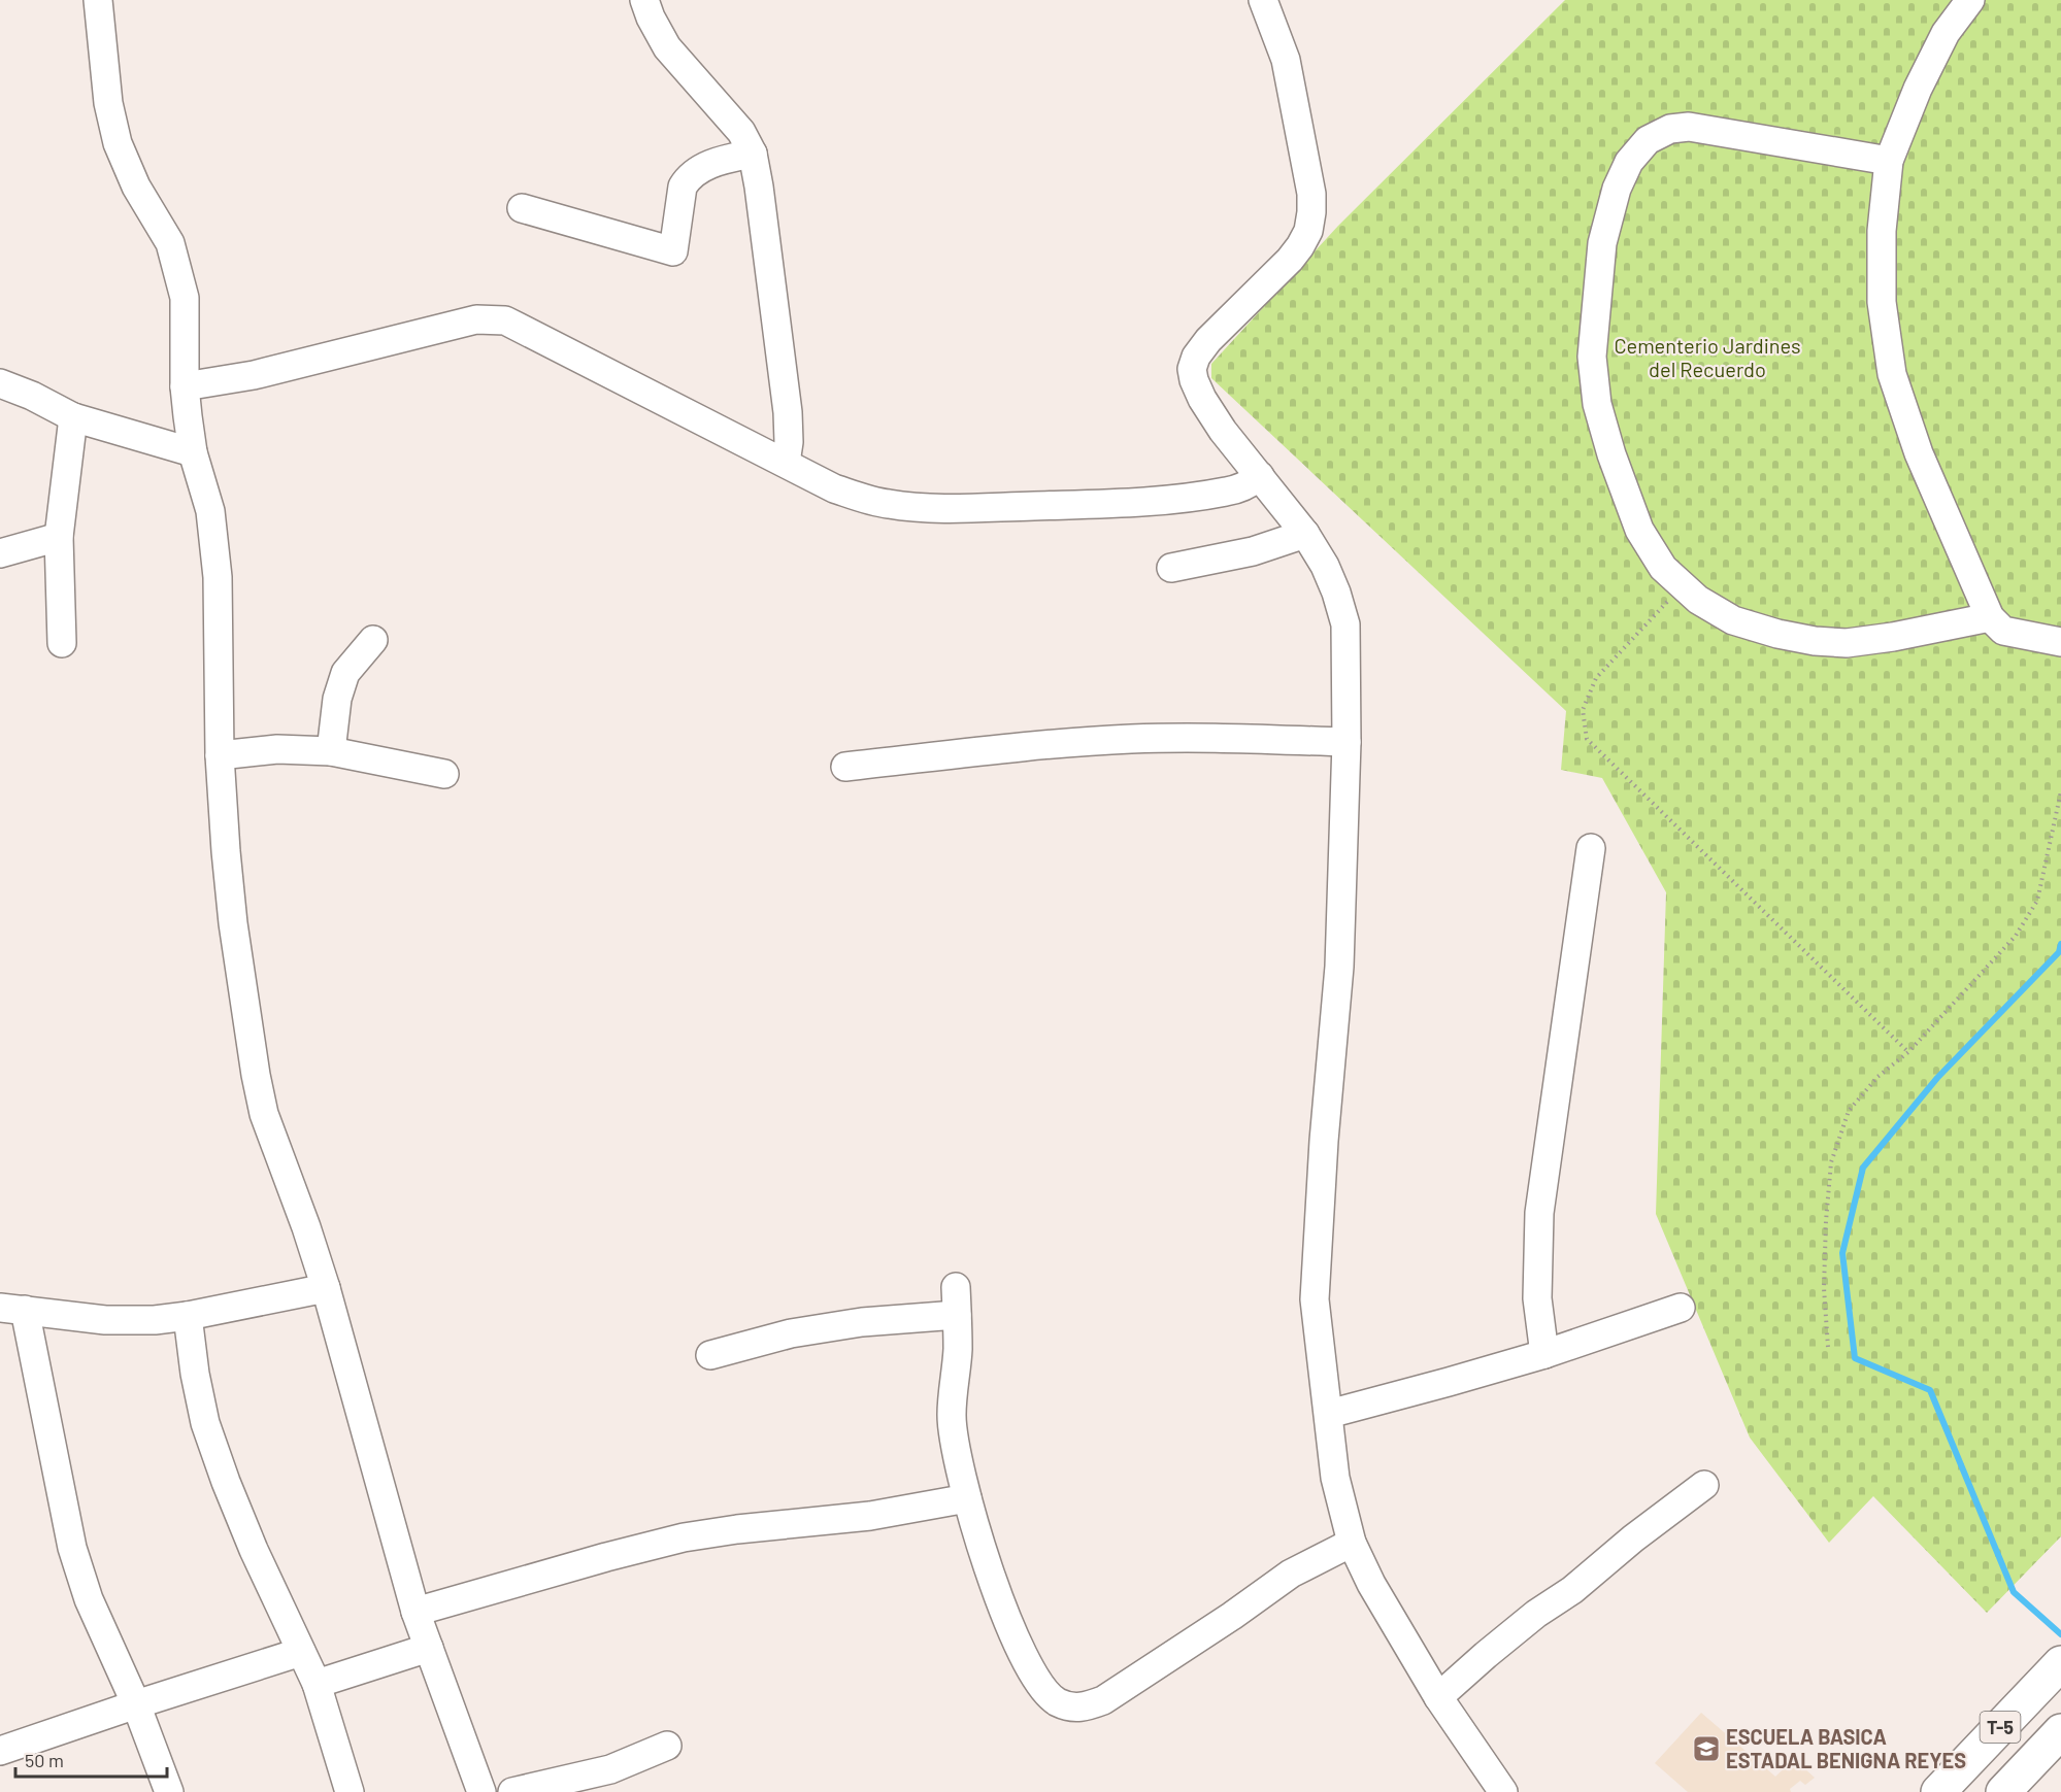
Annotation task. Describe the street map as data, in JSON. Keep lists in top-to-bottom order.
{
  "streets": {
    "highway": ["T-5"]
  },
  "parks": ["Cementerio Jardines del Recuerdo"],
  "places": {
    "school or university": ["ESCUELA BASICA ESTADAL BENIGNA REYES"]
  },
  "scale_bar": "50 m"
}
